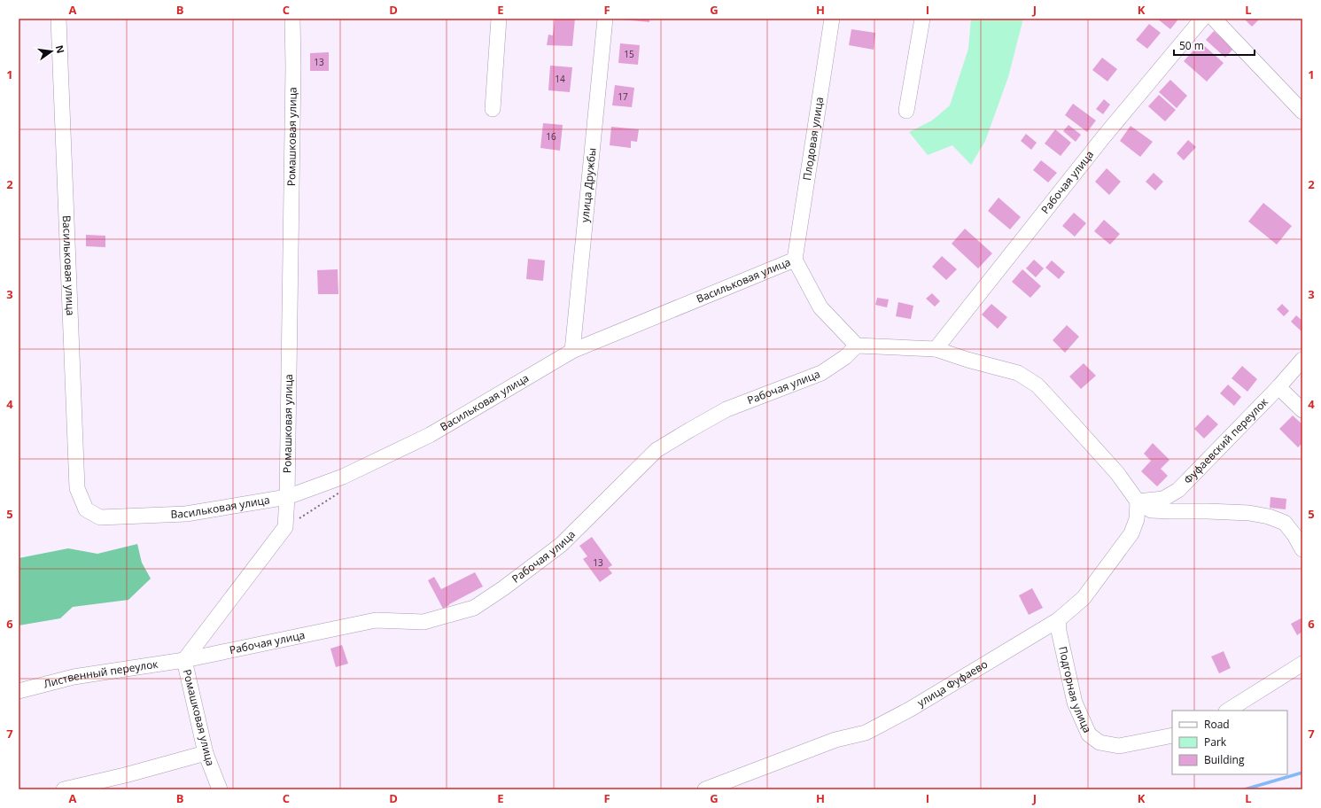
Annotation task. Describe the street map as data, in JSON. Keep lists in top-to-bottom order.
{
  "streets": {
    "street": [
      "Ромашковая улица",
      "Плодовая улица",
      "Рабочая улица",
      "улица Дружбы",
      "Васильковая улица",
      "Фуфаевский переулок",
      "Лиственный переулок",
      "улица Фуфаево",
      "Подгорная улица"
    ]
  },
  "crossings": [
    ["Ромашковая улица", "Рабочая улица"],
    ["Ромашковая улица", "Васильковая улица"],
    ["Ромашковая улица", "Лиственный переулок"],
    ["Плодовая улица", "Васильковая улица"],
    ["Рабочая улица", "Лиственный переулок"],
    ["улица Дружбы", "Васильковая улица"],
    ["Фуфаевский переулок", "улица Фуфаево"],
    ["улица Фуфаево", "Подгорная улица"]
  ],
  "house_numbers": [
    "15",
    "13",
    "14",
    "17",
    "16",
    "13"
  ],
  "legend": ["Road", "Park", "Building"],
  "scale_bar": "50 m",
  "north": "right",
  "grid": {
    "columns": [
      "A",
      "B",
      "C",
      "D",
      "E",
      "F",
      "G",
      "H",
      "I",
      "J",
      "K",
      "L"
    ],
    "rows": [
      "1",
      "2",
      "3",
      "4",
      "5",
      "6",
      "7"
    ]
  }
}
